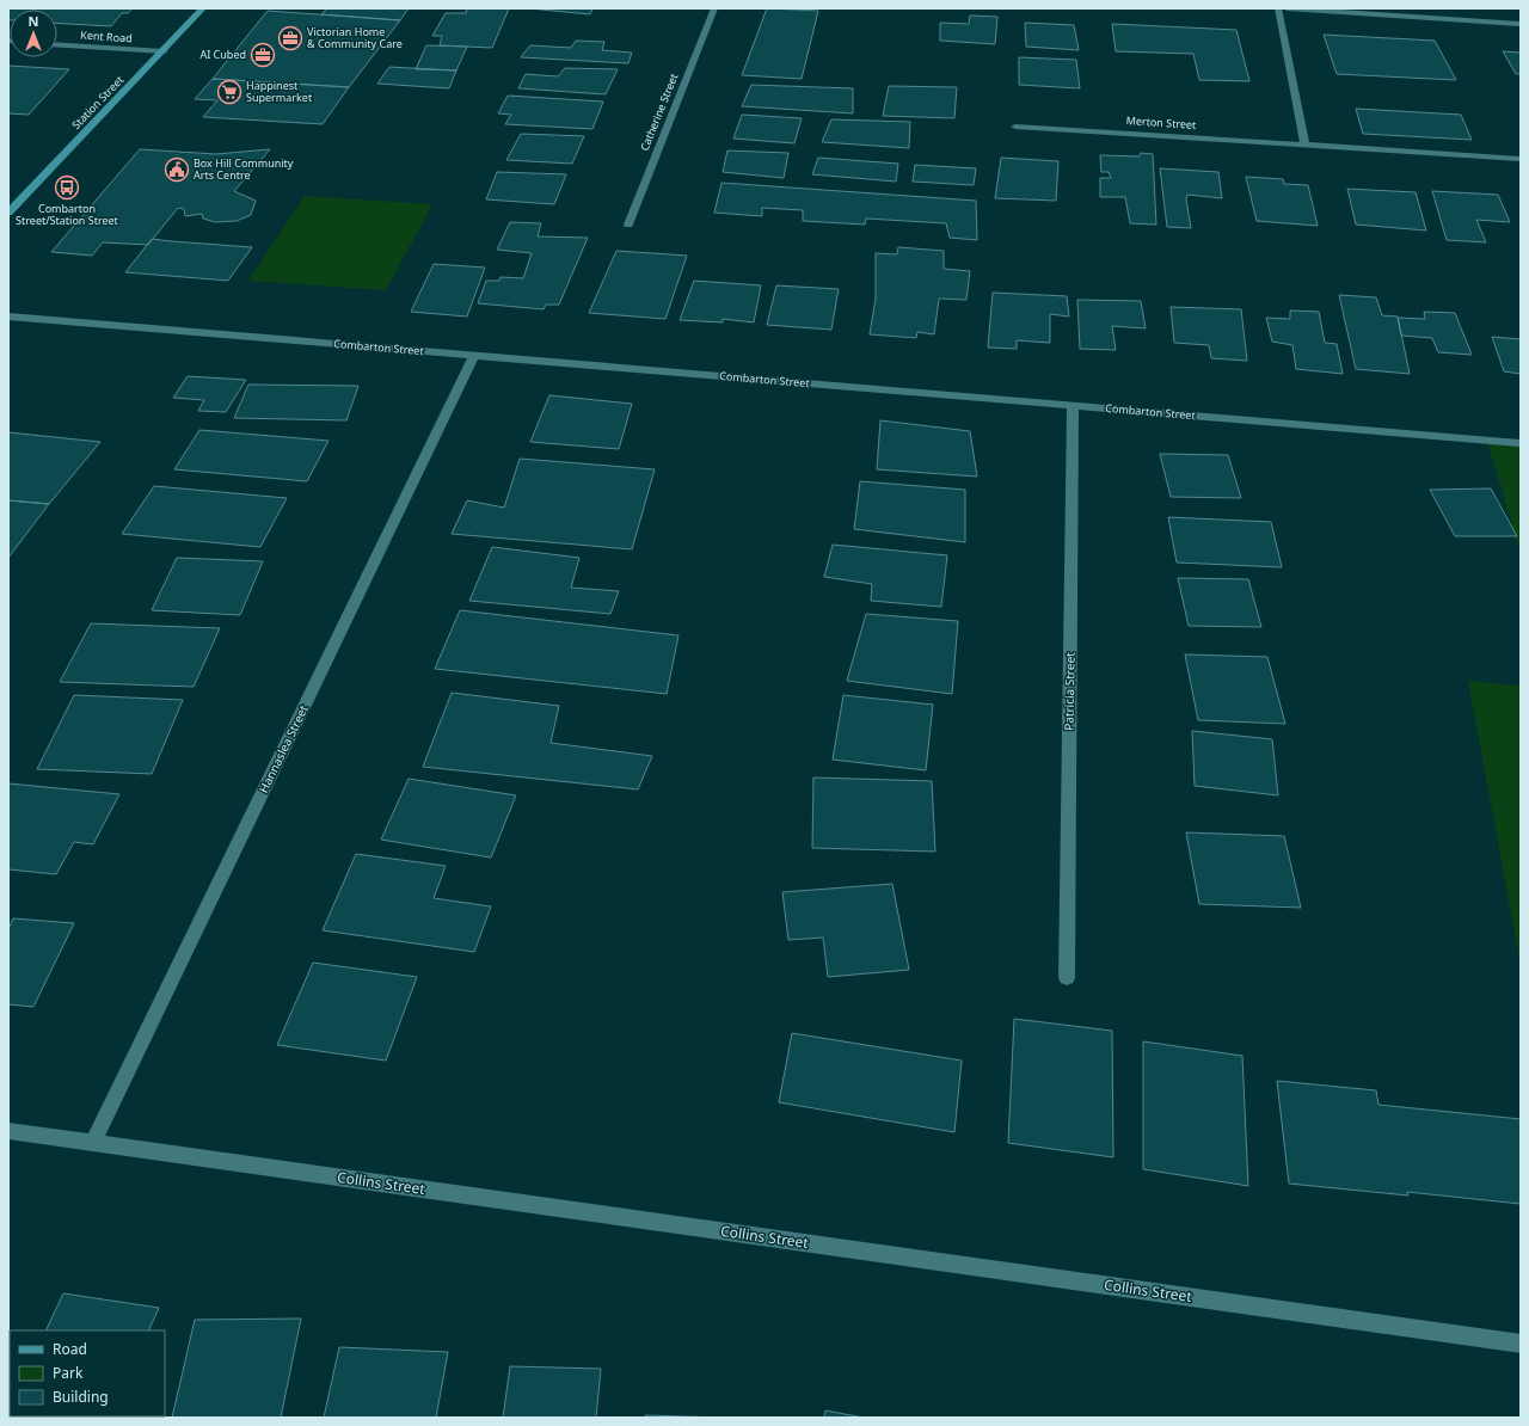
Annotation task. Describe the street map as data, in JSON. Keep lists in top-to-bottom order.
{
  "streets": {
    "main road": ["Station Street"],
    "street": [
      "Kent Road",
      "Catherine Street",
      "Merton Street",
      "Combarton Street",
      "Patricia Street",
      "Hannaslea Street",
      "Collins Street"
    ]
  },
  "crossings": [
    ["Kent Road", "Station Street"],
    ["Combarton Street", "Patricia Street"],
    ["Combarton Street", "Hannaslea Street"],
    ["Hannaslea Street", "Collins Street"]
  ],
  "places": {
    "office": ["Victorian Home & Community Care", "AI Cubed"],
    "supermarket": ["Happinest Supermarket"],
    "public building": ["Box Hill Community Arts Centre"],
    "bus stop": ["Combarton Street/Station Street"]
  },
  "legend": ["Road", "Park", "Building"],
  "north": "top"
}
